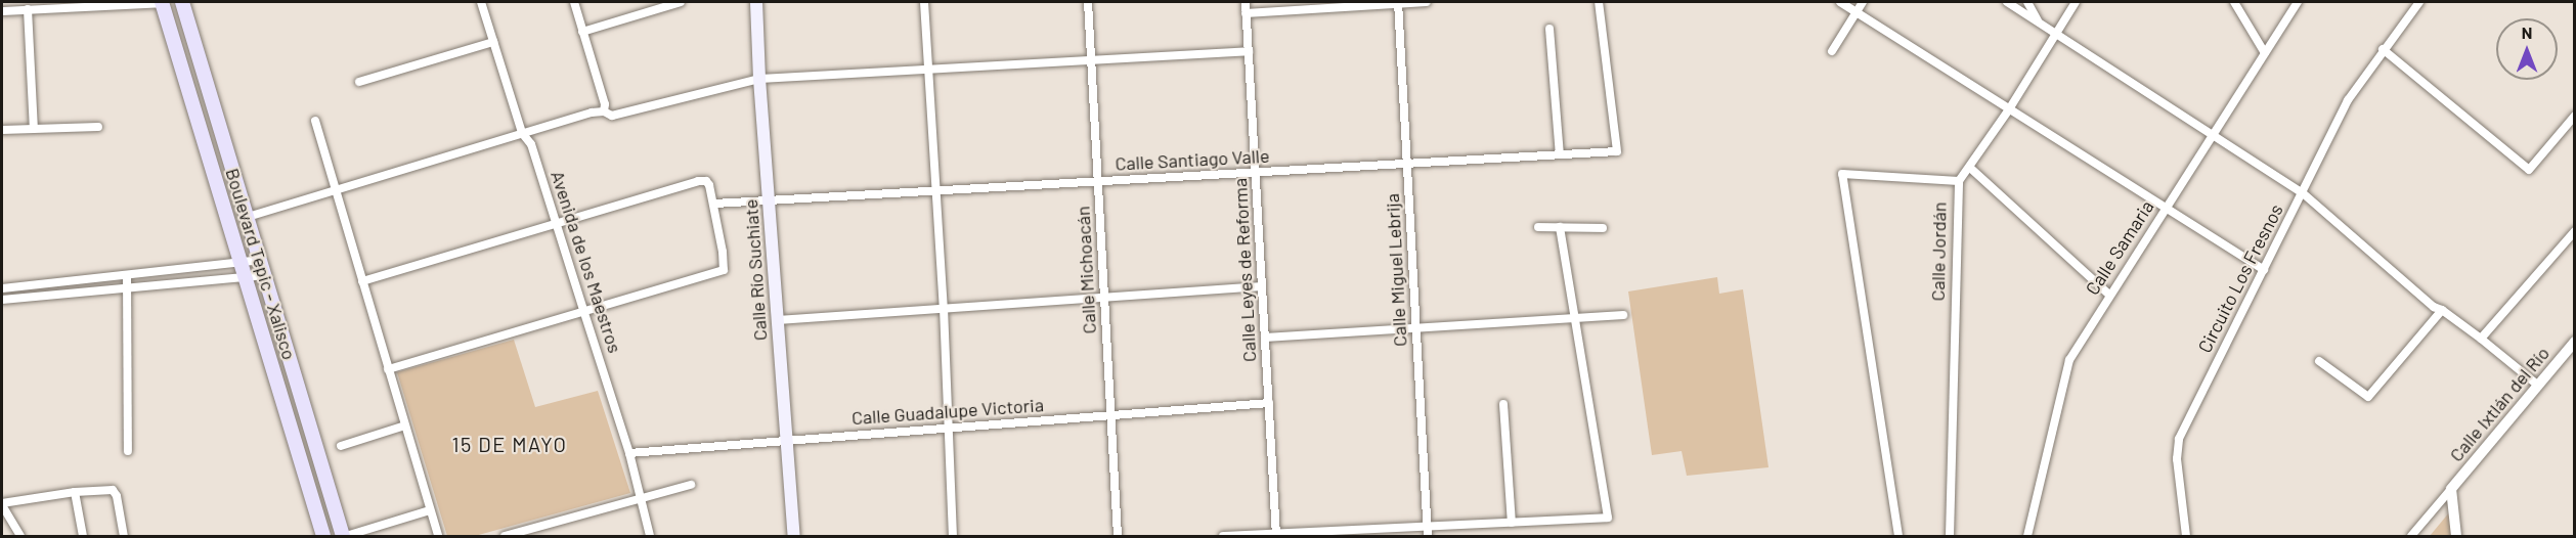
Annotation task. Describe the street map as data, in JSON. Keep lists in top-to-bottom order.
{
  "streets": {
    "main road": ["Boulevard Tepic - Xalisco", "Calle Río Suchiate"],
    "street": [
      "Calle Santiago Valle",
      "Calle Samaria",
      "Calle Jordán",
      "Avenida de los Maestros",
      "Calle Michoacán",
      "Calle Leyes de Reforma",
      "Calle Miguel Lebrija",
      "Circuito Los Fresnos",
      "Calle Ixtlán del Río",
      "Calle Guadalupe Victoria"
    ]
  },
  "crossings": [
    ["Calle Santiago Valle", "Calle Río Suchiate"],
    ["Calle Santiago Valle", "Calle Michoacán"],
    ["Calle Santiago Valle", "Calle Leyes de Reforma"],
    ["Calle Santiago Valle", "Calle Miguel Lebrija"],
    ["Avenida de los Maestros", "Calle Guadalupe Victoria"],
    ["Calle Río Suchiate", "Calle Guadalupe Victoria"],
    ["Calle Michoacán", "Calle Guadalupe Victoria"],
    ["Calle Leyes de Reforma", "Calle Guadalupe Victoria"]
  ],
  "districts": ["15 DE MAYO"],
  "north": "top"
}
